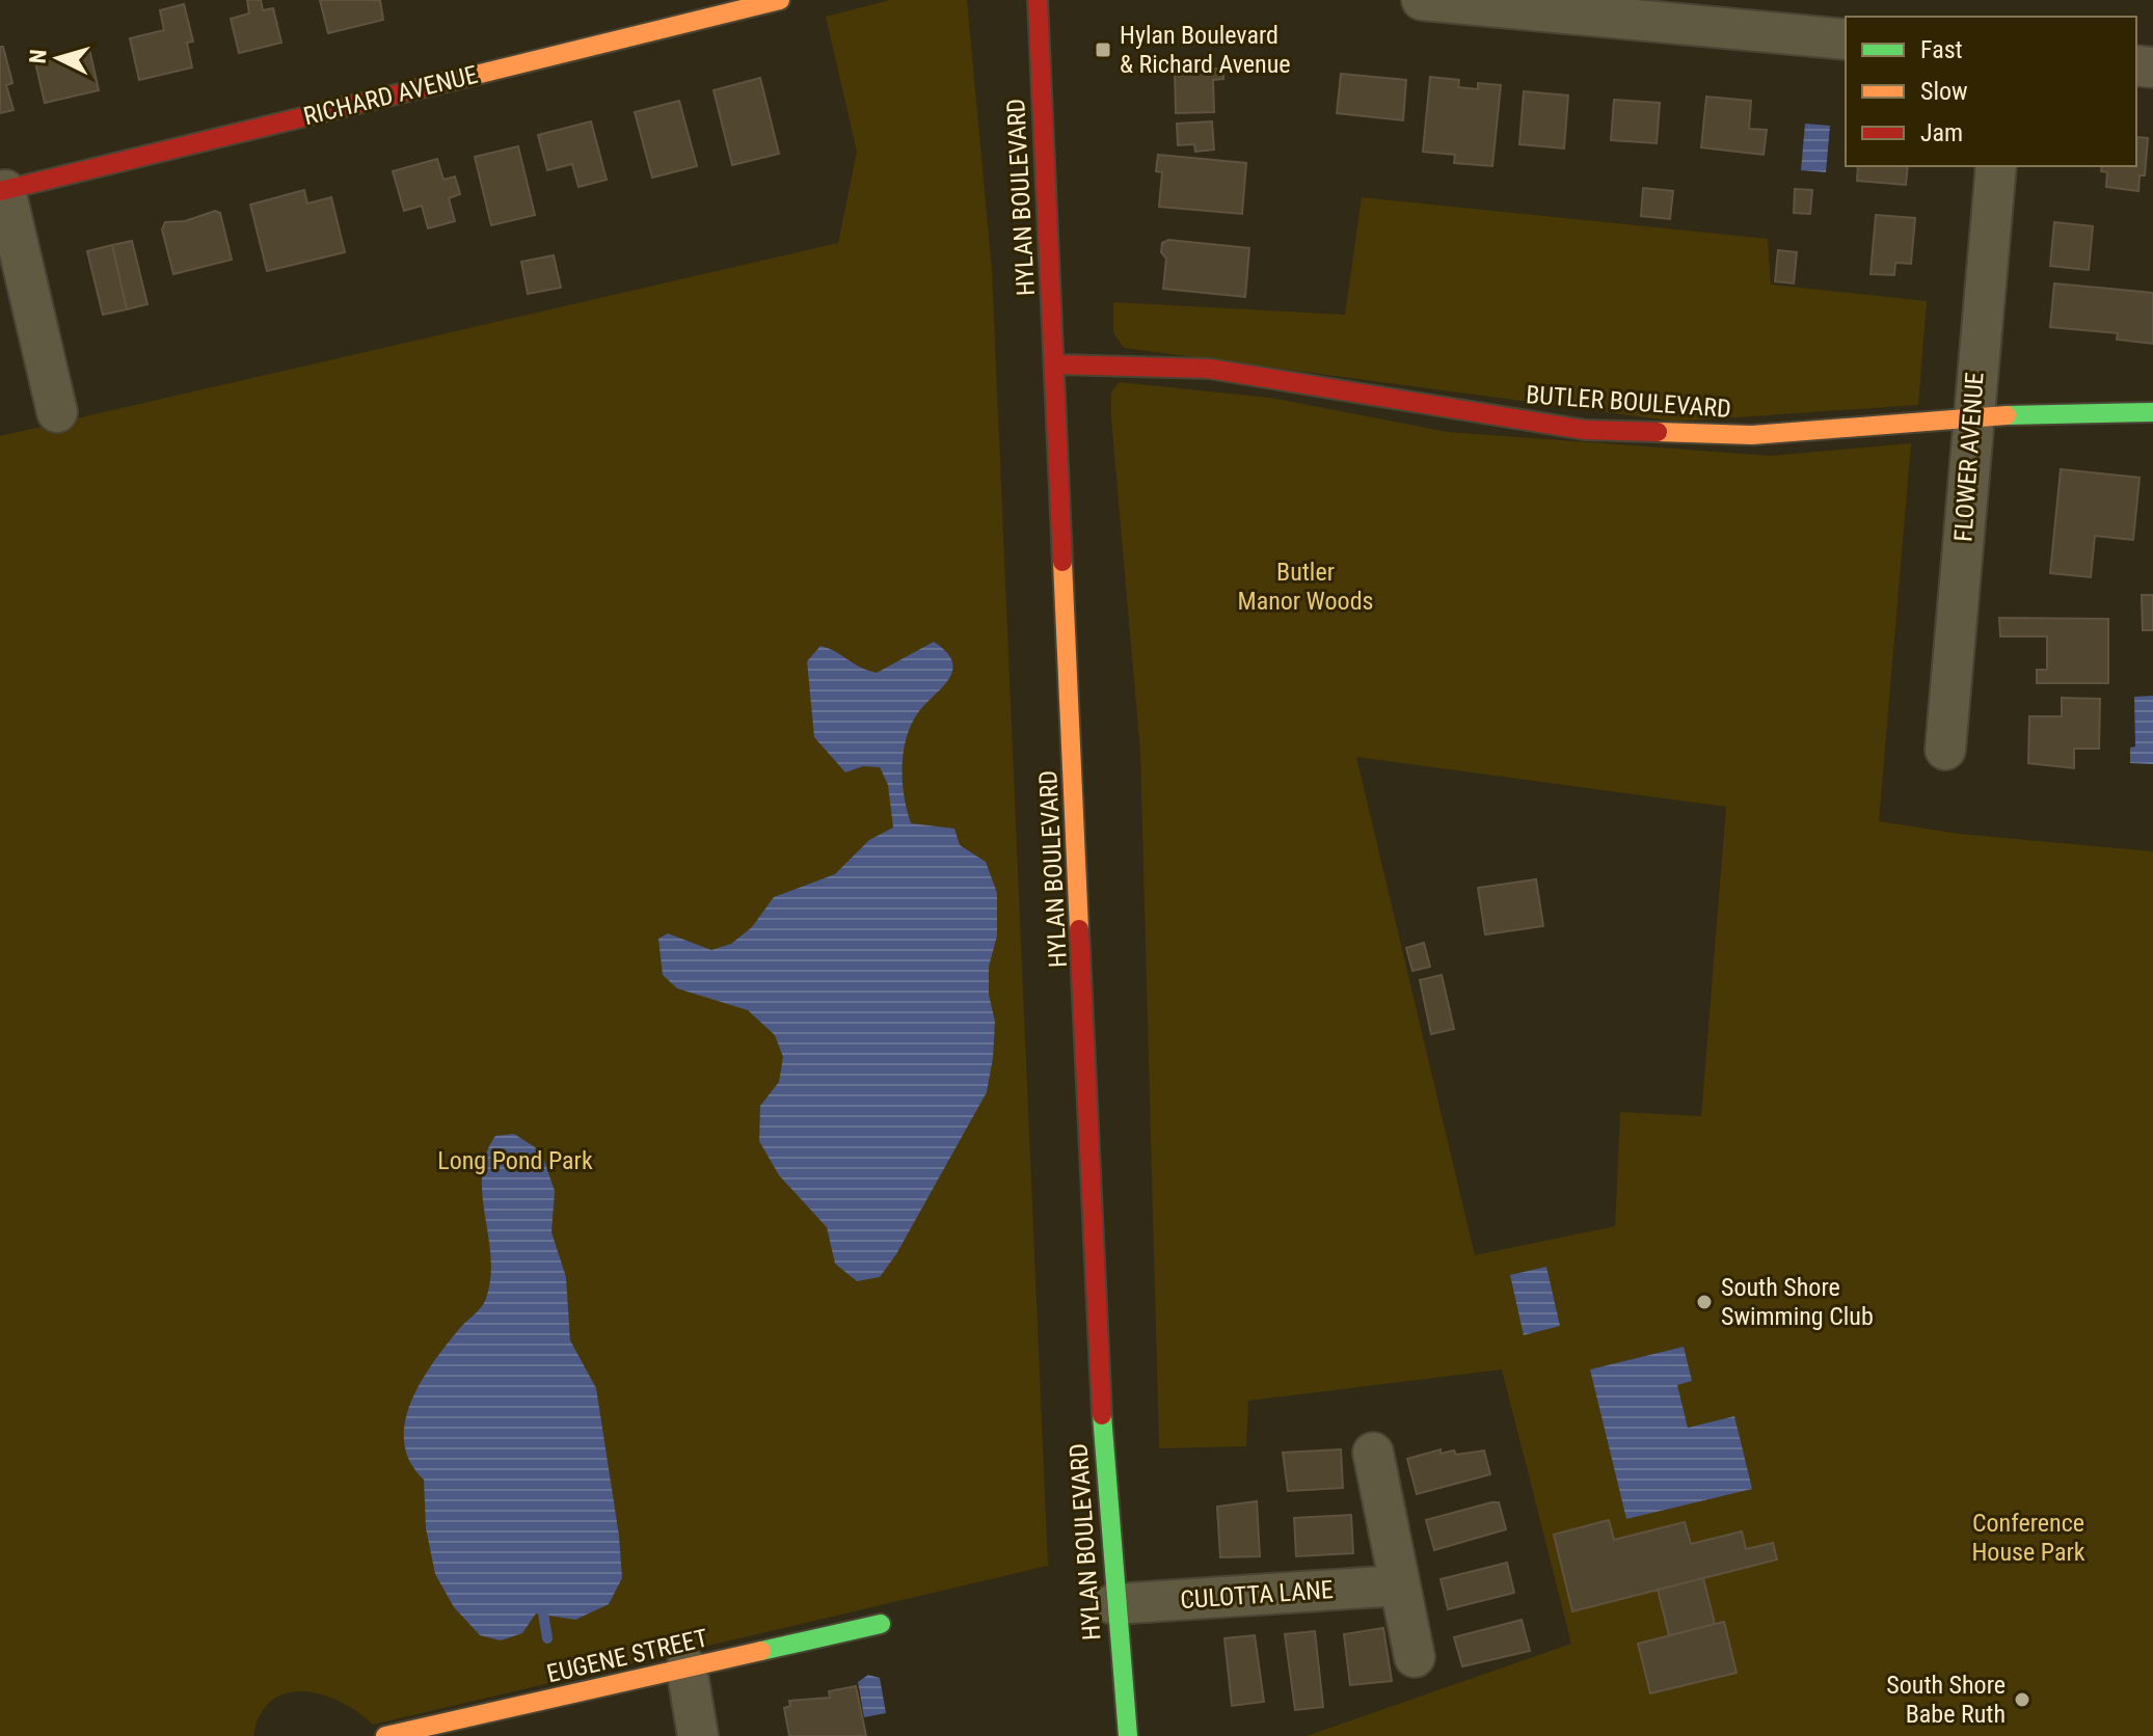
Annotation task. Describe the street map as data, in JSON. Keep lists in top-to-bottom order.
{
  "streets": {
    "street": [
      "RICHARD AVENUE",
      "HYLAN BOULEVARD",
      "BUTLER BOULEVARD",
      "FLOWER AVENUE",
      "CULOTTA LANE",
      "EUGENE STREET"
    ]
  },
  "crossings": [
    ["HYLAN BOULEVARD", "BUTLER BOULEVARD"],
    ["HYLAN BOULEVARD", "CULOTTA LANE"],
    ["BUTLER BOULEVARD", "FLOWER AVENUE"]
  ],
  "parks": ["Butler Manor Woods", "Long Pond Park", "Conference House Park"],
  "places": {
    "transit": ["Hylan Boulevard & Richard Avenue"],
    "other": ["South Shore Swimming Club", "South Shore Babe Ruth"]
  },
  "legend": ["Fast", "Slow", "Jam"],
  "north": "left"
}
